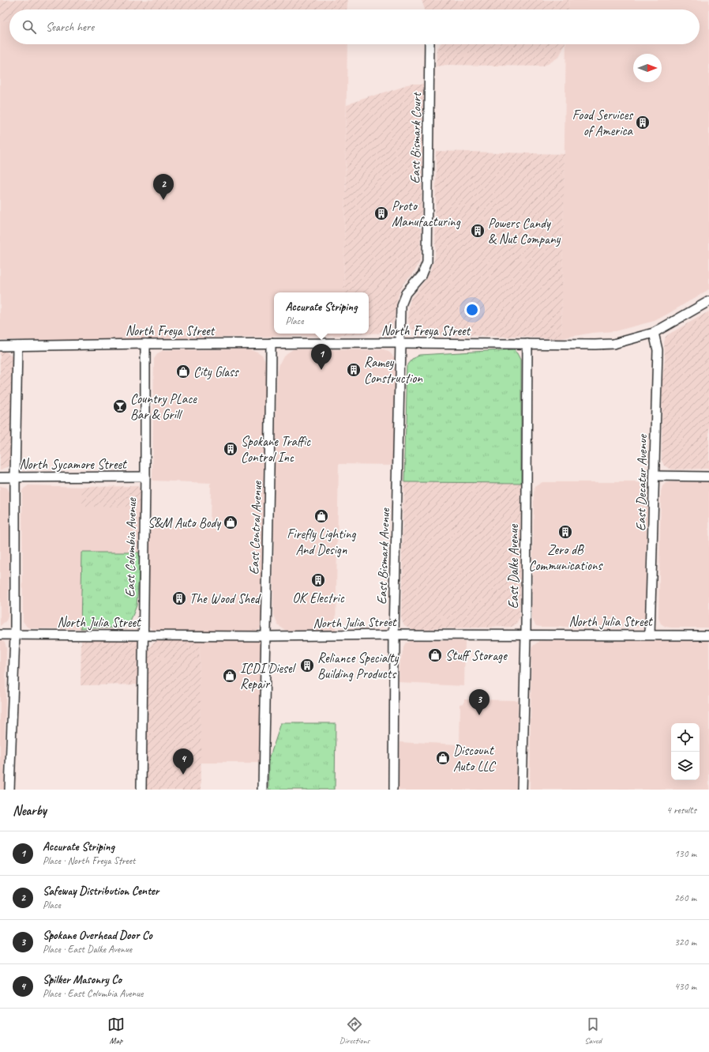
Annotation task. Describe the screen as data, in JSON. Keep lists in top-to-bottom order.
{
  "streets": {
    "street": [
      "East Bismark Court",
      "North Freya Street",
      "North Sycamore Street",
      "East Decatur Avenue",
      "East Central Avenue",
      "East Columbia Avenue",
      "East Bismark Avenue",
      "East Dalke Avenue",
      "North Julia Street"
    ]
  },
  "crossings": [
    ["East Bismark Court", "North Freya Street"],
    ["East Bismark Court", "East Bismark Avenue"],
    ["North Freya Street", "East Decatur Avenue"],
    ["North Freya Street", "East Central Avenue"],
    ["North Freya Street", "East Columbia Avenue"],
    ["North Freya Street", "East Bismark Avenue"],
    ["North Freya Street", "East Dalke Avenue"],
    ["North Sycamore Street", "East Columbia Avenue"],
    ["East Decatur Avenue", "North Julia Street"],
    ["East Central Avenue", "North Julia Street"],
    ["East Columbia Avenue", "North Julia Street"],
    ["East Bismark Avenue", "North Julia Street"],
    ["East Dalke Avenue", "North Julia Street"]
  ],
  "places": {
    "building": [
      "Food Services of America",
      "Proto Manufacturing",
      "Powers Candy & Nut Company",
      "Ramey Construction",
      "Spokane Traffic Control Inc",
      "Zero dB Communications",
      "OK Electric",
      "The Wood Shed",
      "Reliance Specialty Building Products"
    ],
    "shop": [
      "City Glass",
      "Firefly Lighting And Design",
      "S&M Auto Body",
      "Stuff Storage",
      "ICDI Diesel Repair",
      "Discount Auto LLC"
    ],
    "bar": ["Country PLace Bar & Grill"]
  },
  "north": "right",
  "page": {
    "search": "Search here",
    "pins": [
      "2",
      "1",
      "3",
      "4"
    ],
    "popup": ["Accurate Striping", "Place"],
    "heading": ["Nearby", "4 results"],
    "list": [
      {
        "mark": "1",
        "name": "Accurate Striping",
        "note": "Place · North Freya Street",
        "value": "130 m"
      },
      {
        "mark": "2",
        "name": "Safeway Distribution Center",
        "note": "Place",
        "value": "260 m"
      },
      {
        "mark": "3",
        "name": "Spokane Overhead Door Co",
        "note": "Place · East Dalke Avenue",
        "value": "320 m"
      },
      {
        "mark": "4",
        "name": "Spilker Masonry Co",
        "note": "Place · East Columbia Avenue",
        "value": "430 m"
      }
    ],
    "nav": ["Map", "Directions", "Saved"]
  }
}
